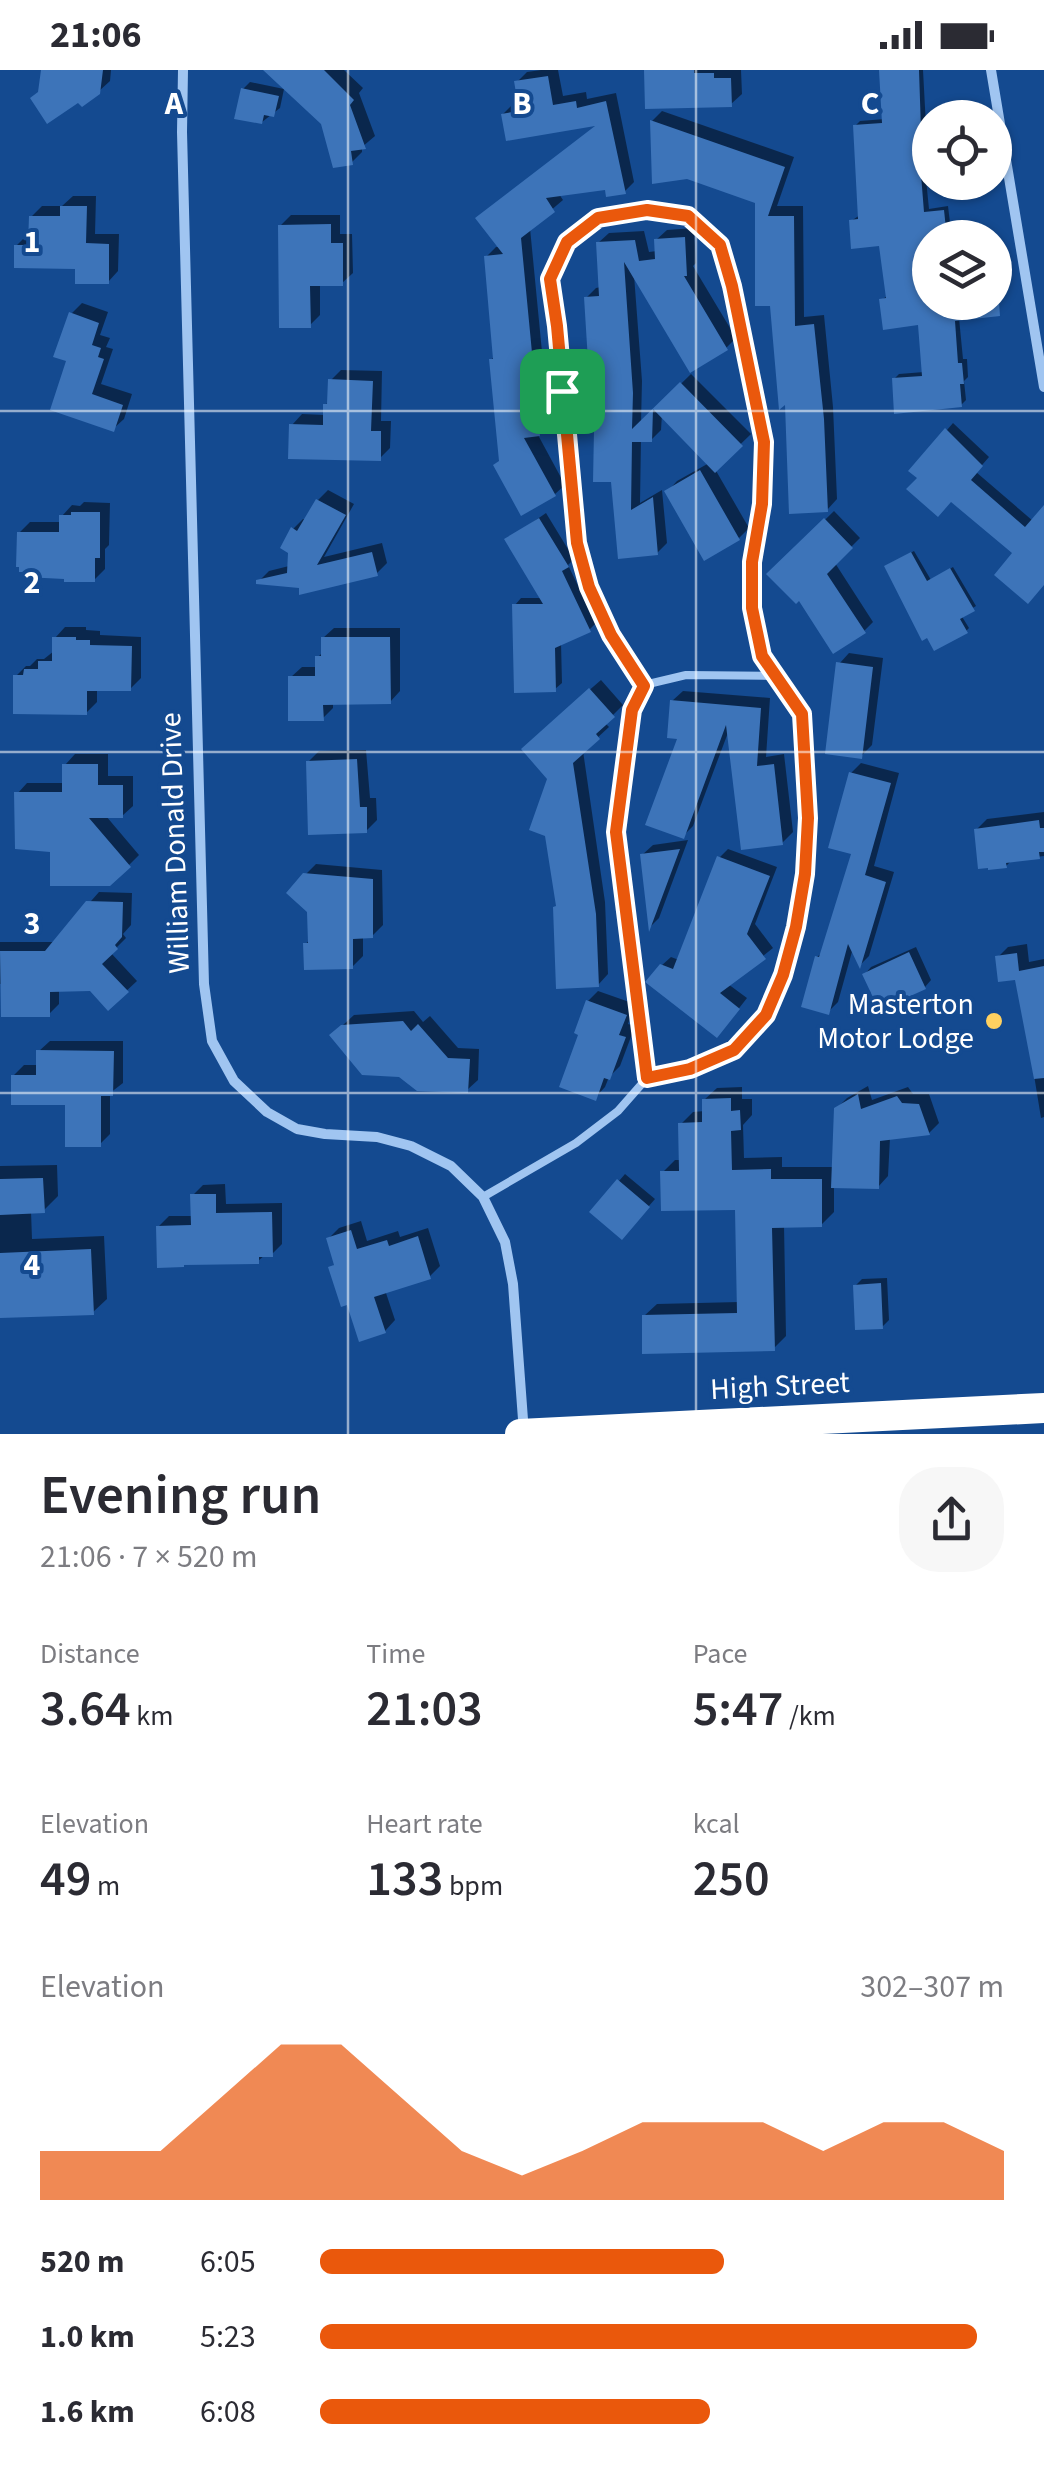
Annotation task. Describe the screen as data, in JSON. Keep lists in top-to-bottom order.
{
  "streets": {
    "highway": ["High Street"],
    "street": ["William Donald Drive"]
  },
  "crossings": [
    ["William Donald Drive", "High Street"]
  ],
  "places": ["Masterton Motor Lodge"],
  "page": {
    "status": "21:06",
    "heading": ["Evening run", "21:06 · 7 × 520 m"],
    "stats": [
      ["Distance", "3.64 km"],
      ["Time", "21:03"],
      ["Pace", "5:47 /km"],
      ["Elevation", "49 m"],
      ["Heart rate", "133 bpm"],
      ["kcal", "250"]
    ],
    "chart": ["Elevation", "302–307 m"],
    "list": [
      {
        "name": "520 m",
        "note": "6:05"
      },
      {
        "name": "1.0 km",
        "note": "5:23"
      },
      {
        "name": "1.6 km",
        "note": "6:08"
      }
    ]
  },
  "grid": {
    "columns": ["A", "B", "C"],
    "rows": [
      "1",
      "2",
      "3",
      "4"
    ]
  }
}
